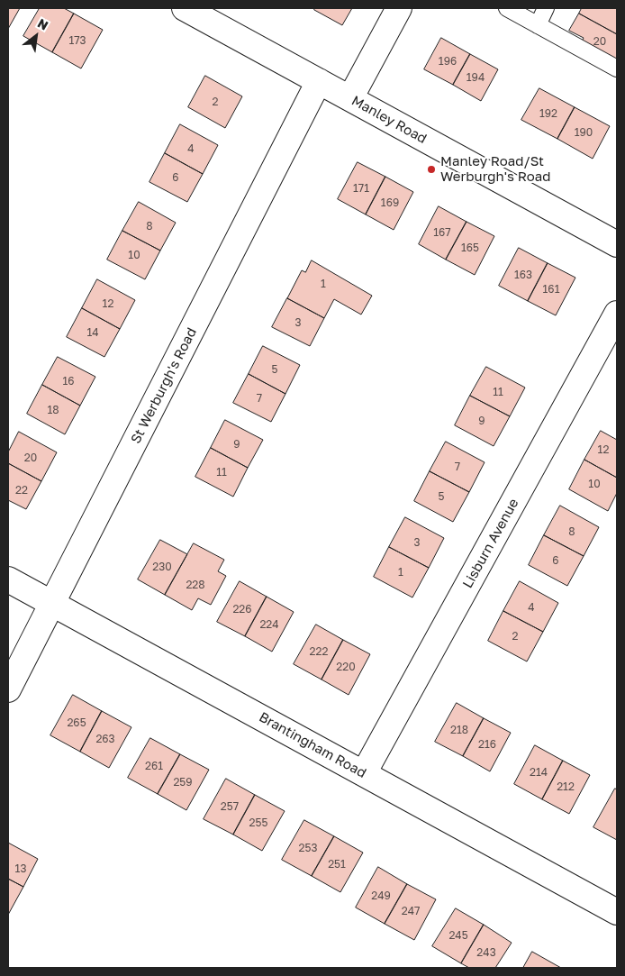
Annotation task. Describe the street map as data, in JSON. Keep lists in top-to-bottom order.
{
  "streets": {
    "street": [
      "Manley Road",
      "St Werburgh's Road",
      "Lisburn Avenue",
      "Brantingham Road"
    ]
  },
  "crossings": [
    ["Manley Road", "St Werburgh's Road"],
    ["St Werburgh's Road", "Brantingham Road"],
    ["Lisburn Avenue", "Brantingham Road"]
  ],
  "places": ["Manley Road/St Werburgh's Road"],
  "house_numbers": [
    "173",
    "20",
    "196",
    "194",
    "2",
    "192",
    "190",
    "4",
    "6",
    "171",
    "169",
    "8",
    "167",
    "165",
    "10",
    "163",
    "1",
    "161",
    "12",
    "3",
    "14",
    "5",
    "16",
    "11",
    "7",
    "18",
    "9",
    "9",
    "12",
    "20",
    "7",
    "11",
    "10",
    "22",
    "5",
    "8",
    "3",
    "6",
    "230",
    "1",
    "228",
    "4",
    "226",
    "224",
    "2",
    "222",
    "220",
    "265",
    "218",
    "263",
    "216",
    "261",
    "214",
    "259",
    "212",
    "257",
    "255",
    "253",
    "251",
    "13",
    "249",
    "247",
    "245",
    "243"
  ],
  "north": "top right"
}
